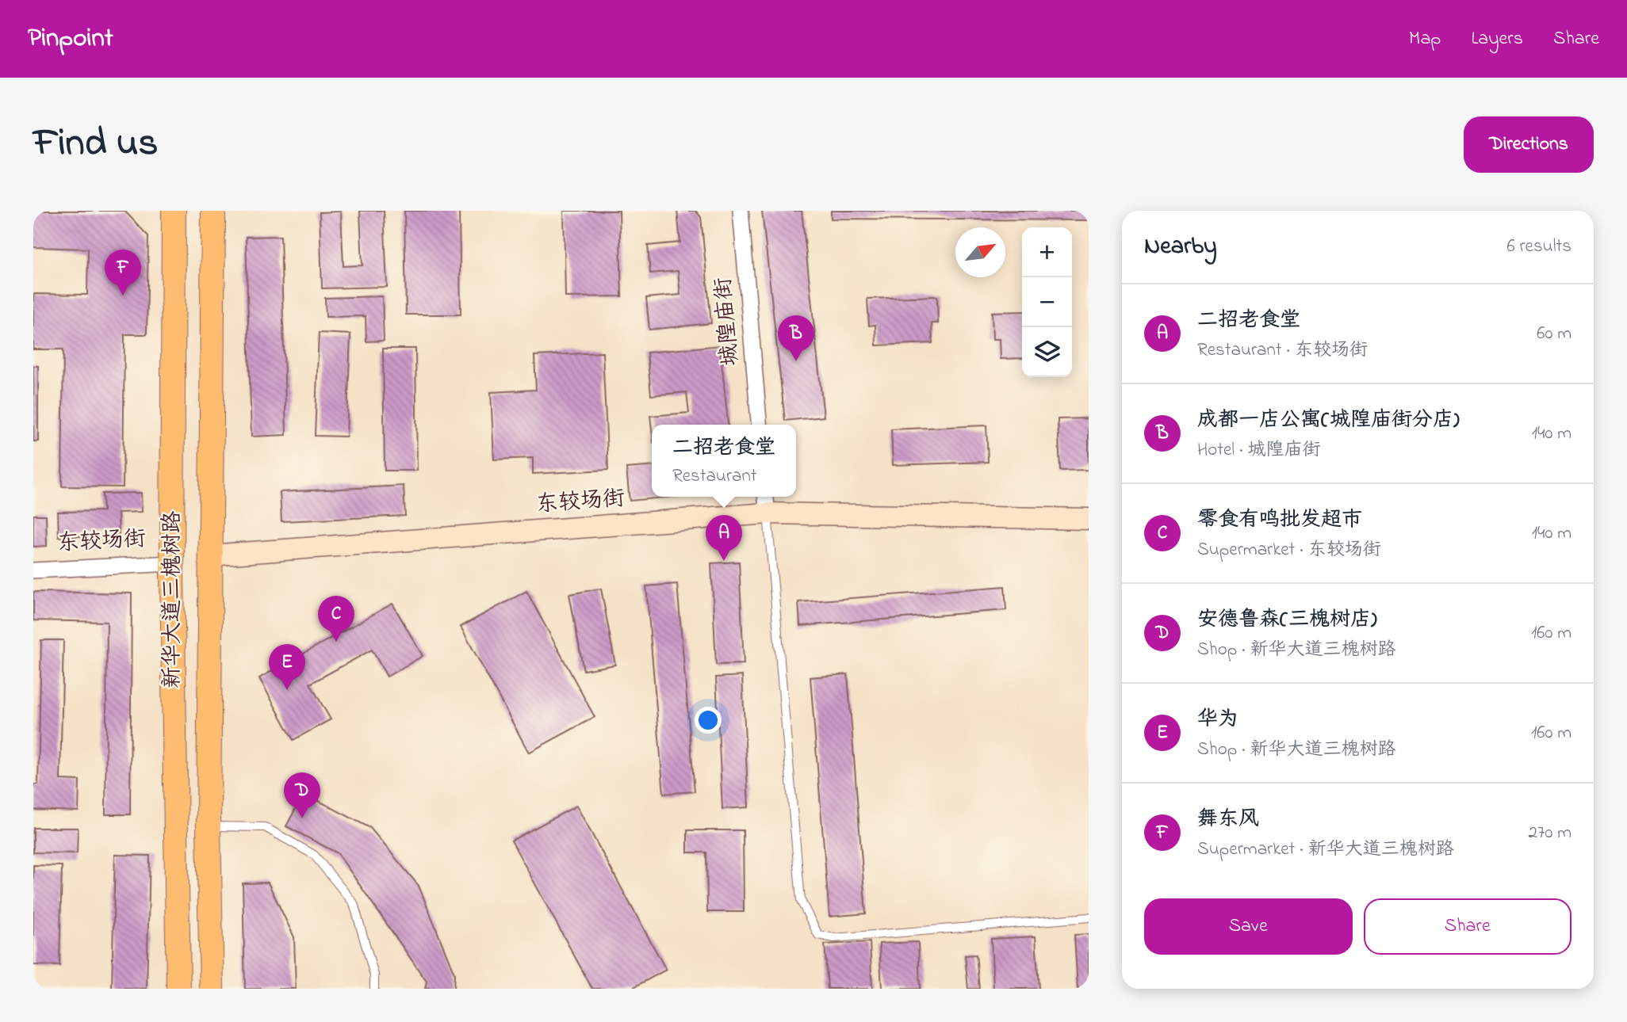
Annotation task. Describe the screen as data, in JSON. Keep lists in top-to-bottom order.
{
  "streets": {
    "main road": ["新华大道三槐树路"],
    "street": ["城隍庙街", "东较场街"]
  },
  "crossings": [
    ["东较场街", "新华大道三槐树路"]
  ],
  "north": "top right",
  "page": {
    "header": "Pinpoint",
    "nav": ["Map", "Layers", "Share"],
    "title": "Find us",
    "buttons": [
      "Directions",
      ["Save", "Share"]
    ],
    "heading": ["Nearby", "6 results"],
    "map_buttons": ["+", "−"],
    "pins": [
      "F",
      "B",
      "A",
      "C",
      "E",
      "D"
    ],
    "list": [
      {
        "mark": "A",
        "name": "二招老食堂",
        "note": "Restaurant · 东较场街",
        "value": "60 m"
      },
      {
        "mark": "B",
        "name": "成都一店公寓(城隍庙街分店)",
        "note": "Hotel · 城隍庙街",
        "value": "140 m"
      },
      {
        "mark": "C",
        "name": "零食有鸣批发超市",
        "note": "Supermarket · 东较场街",
        "value": "140 m"
      },
      {
        "mark": "D",
        "name": "安德鲁森(三槐树店)",
        "note": "Shop · 新华大道三槐树路",
        "value": "160 m"
      },
      {
        "mark": "E",
        "name": "华为",
        "note": "Shop · 新华大道三槐树路",
        "value": "160 m"
      },
      {
        "mark": "F",
        "name": "舞东风",
        "note": "Supermarket · 新华大道三槐树路",
        "value": "270 m"
      }
    ],
    "popup": ["二招老食堂", "Restaurant"]
  }
}
